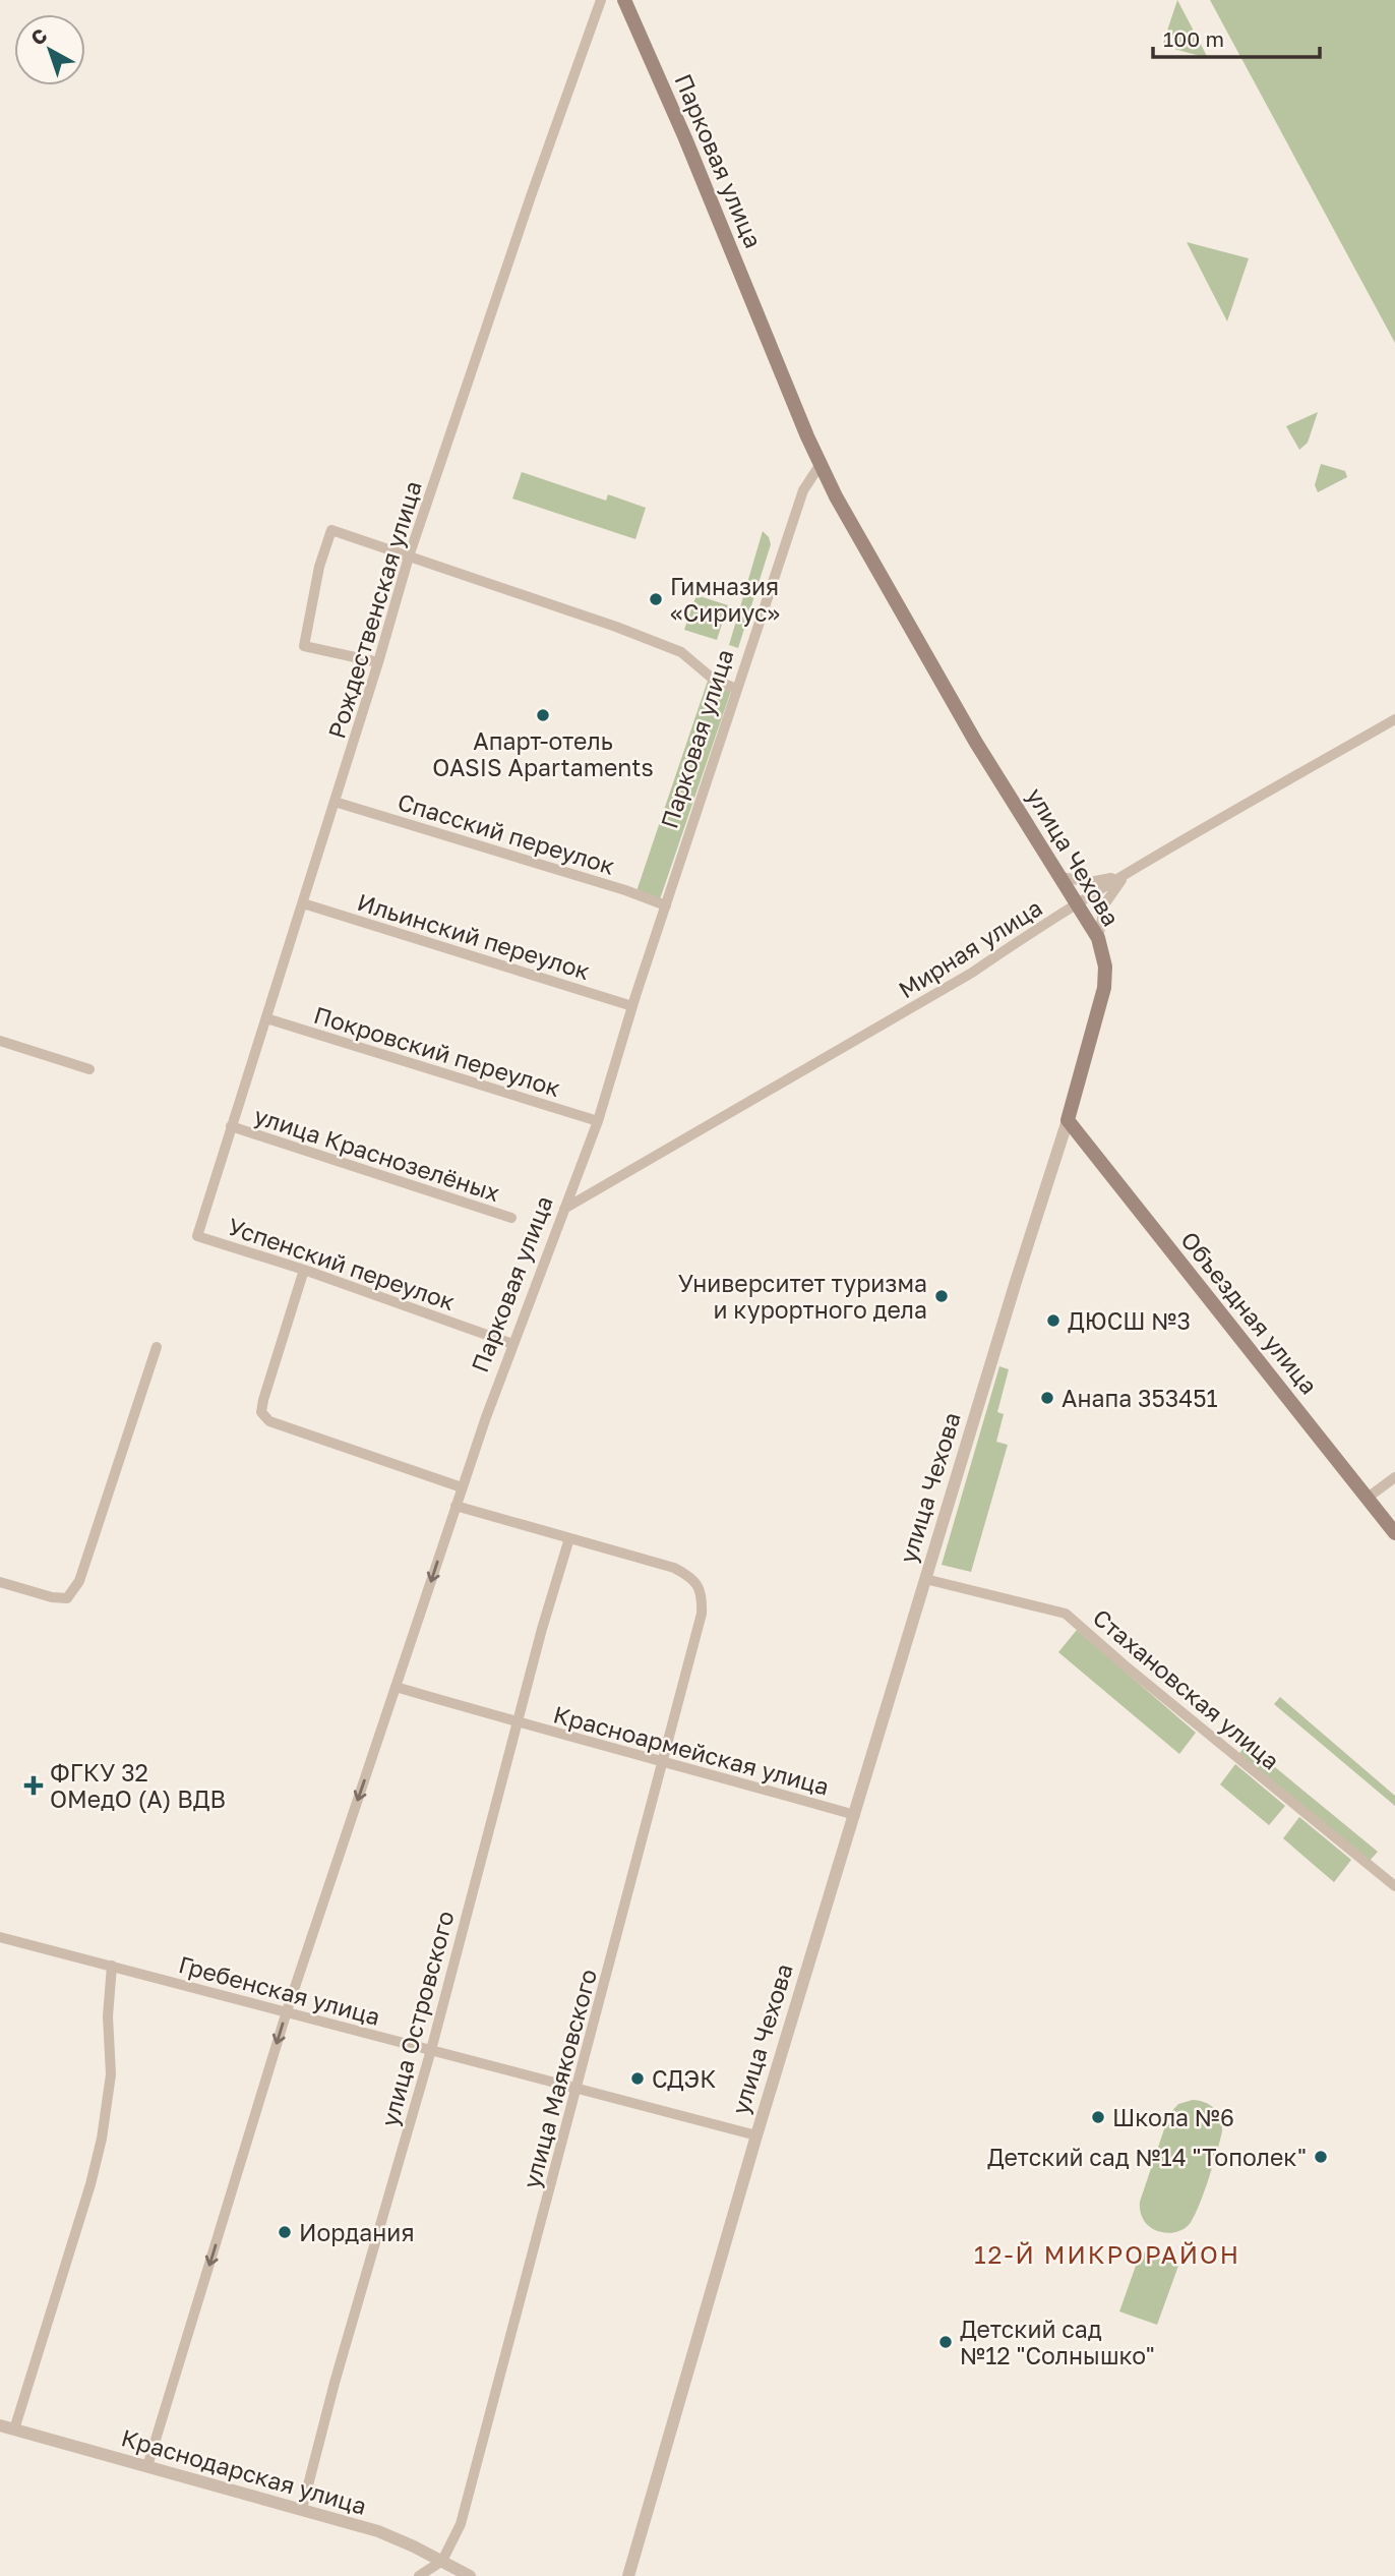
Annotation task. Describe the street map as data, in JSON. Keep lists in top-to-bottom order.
{
  "streets": {
    "main road": ["Парковая улица", "улица Чехова", "Объездная улица"],
    "street": [
      "Рождественская улица",
      "Спасский переулок",
      "Ильинский переулок",
      "Мирная улица",
      "Покровский переулок",
      "улица Краснозелёных",
      "Успенский переулок",
      "Стахановская улица",
      "Красноармейская улица",
      "Гребенская улица",
      "улица Островского",
      "улица Маяковского",
      "Краснодарская улица"
    ]
  },
  "crossings": [
    ["Парковая улица", "Спасский переулок"],
    ["Парковая улица", "улица Чехова"],
    ["Парковая улица", "Ильинский переулок"],
    ["Парковая улица", "Мирная улица"],
    ["Парковая улица", "Покровский переулок"],
    ["Парковая улица", "Успенский переулок"],
    ["Парковая улица", "Красноармейская улица"],
    ["Парковая улица", "Гребенская улица"],
    ["Парковая улица", "Краснодарская улица"],
    ["Рождественская улица", "Спасский переулок"],
    ["Рождественская улица", "Ильинский переулок"],
    ["Рождественская улица", "Покровский переулок"],
    ["Рождественская улица", "улица Краснозелёных"],
    ["Рождественская улица", "Успенский переулок"],
    ["улица Чехова", "Мирная улица"],
    ["улица Чехова", "Объездная улица"],
    ["улица Чехова", "Стахановская улица"],
    ["улица Чехова", "Красноармейская улица"],
    ["улица Чехова", "Гребенская улица"],
    ["Красноармейская улица", "улица Островского"],
    ["Красноармейская улица", "улица Маяковского"],
    ["Гребенская улица", "улица Островского"],
    ["Гребенская улица", "улица Маяковского"],
    ["улица Островского", "улица Маяковского"],
    ["улица Островского", "Краснодарская улица"],
    ["улица Маяковского", "Краснодарская улица"]
  ],
  "one_way": ["Парковая улица"],
  "districts": ["12-Й МИКРОРАЙОН"],
  "places": {
    "other": [
      "Гимназия «Сириус»",
      "Апарт-отель OASIS Apartaments",
      "Университет туризма и курортного дела",
      "ДЮСШ №3",
      "Анапа 353451",
      "СДЭК",
      "Школа №6",
      "Детский сад №14 \"Тополек\"",
      "Иордания",
      "Детский сад №12 \"Солнышко\""
    ],
    "health": ["ФГКУ 32 ОМедО (А) ВДВ"]
  },
  "scale_bar": "100 m",
  "north": "top left"
}
